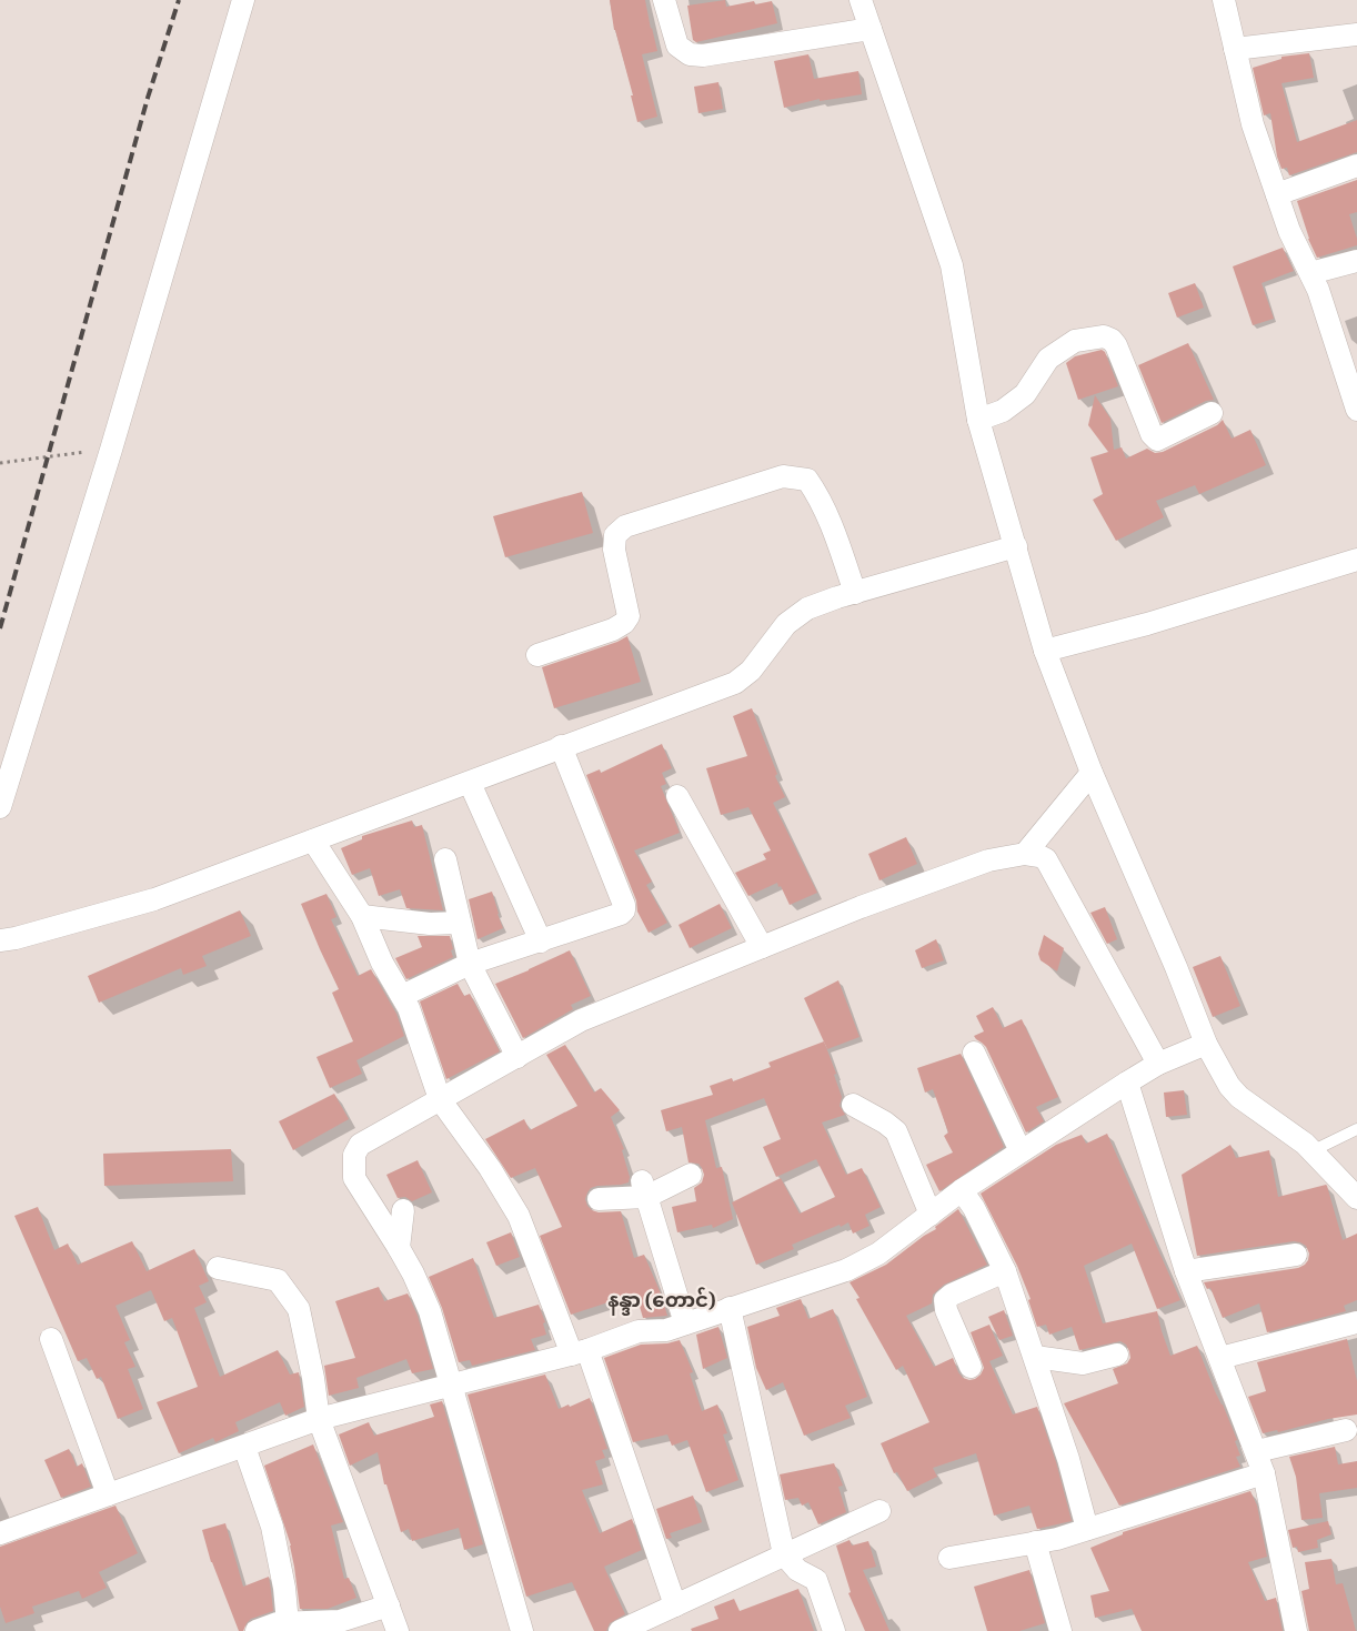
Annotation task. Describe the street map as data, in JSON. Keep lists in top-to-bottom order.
{
  "districts": ["နန္ဒာ (တောင်)"]
}
